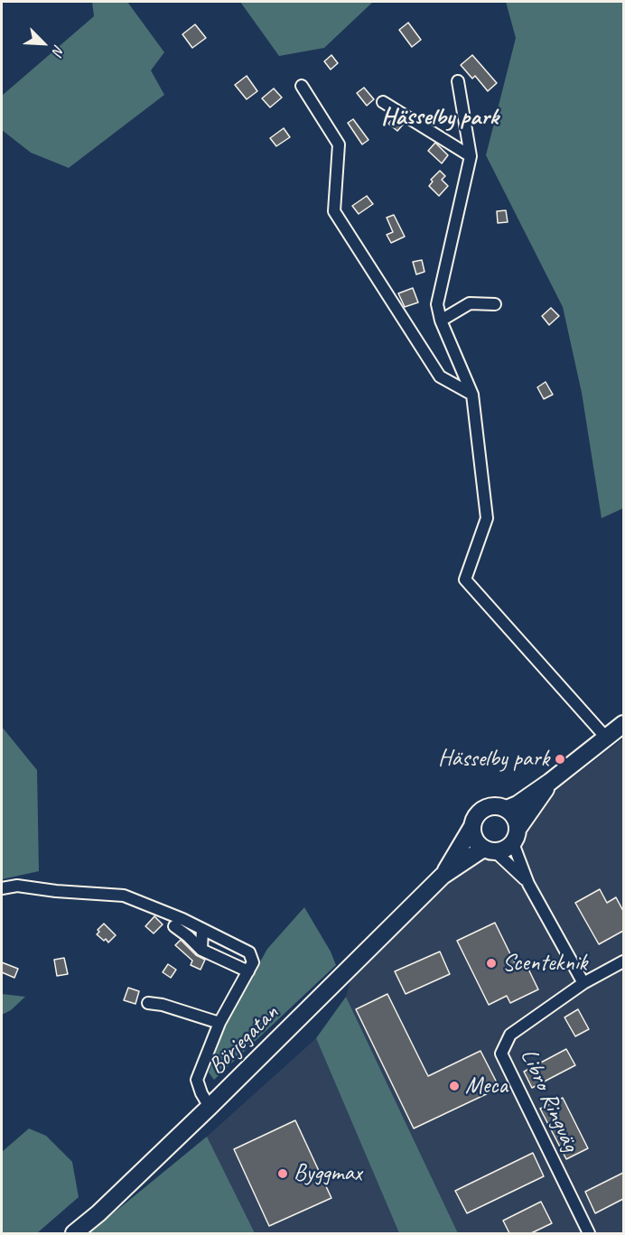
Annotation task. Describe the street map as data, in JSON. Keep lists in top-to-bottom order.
{
  "streets": {
    "main road": ["Börjegatan"],
    "street": ["Libro Ringväg"]
  },
  "districts": ["Hässelby park"],
  "places": [
    "Hässelby park",
    "Scenteknik",
    "Meca",
    "Byggmax"
  ],
  "north": "bottom right"
}
